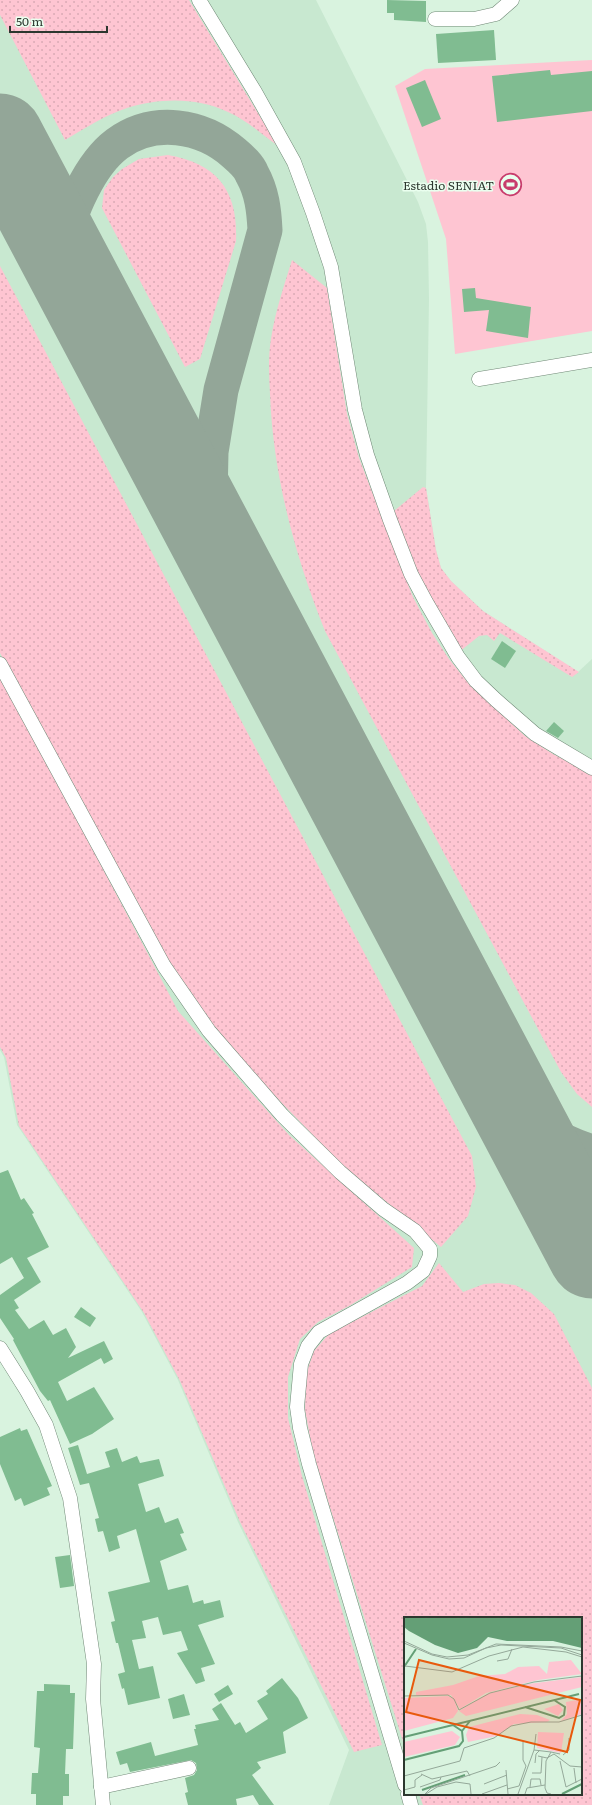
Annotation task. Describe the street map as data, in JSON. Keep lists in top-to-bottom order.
{
  "places": {
    "sports": ["Estadio SENIAT"]
  },
  "scale_bar": "50 m"
}
